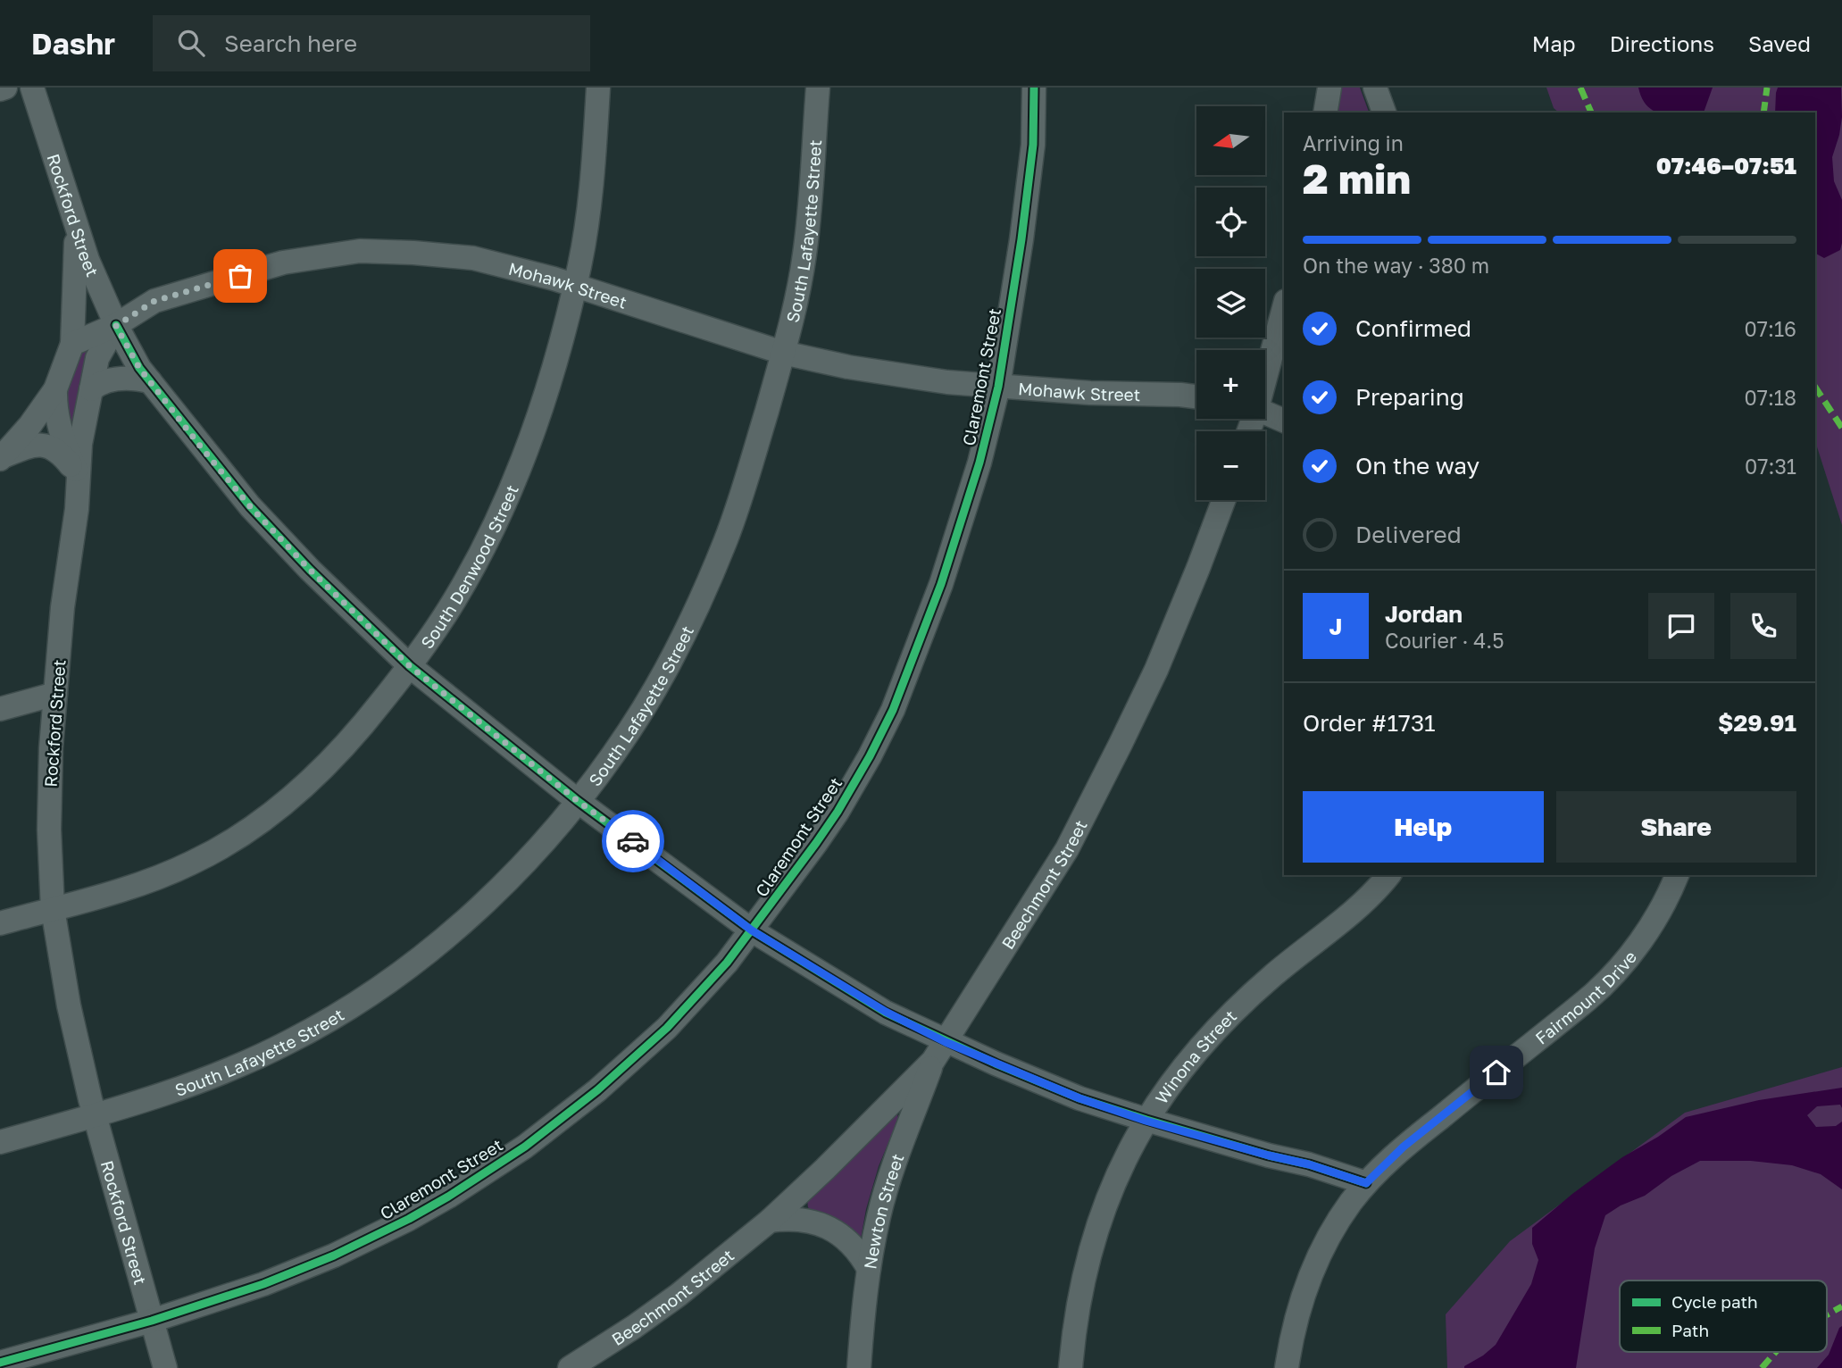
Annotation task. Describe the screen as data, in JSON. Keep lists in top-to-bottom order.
{
  "streets": {
    "street": [
      "Rockford Street",
      "South Lafayette Street",
      "Mohawk Street",
      "Claremont Street",
      "South Denwood Street",
      "Beechmont Street",
      "Fairmount Drive",
      "Winona Street",
      "Newton Street"
    ]
  },
  "crossings": [
    ["Rockford Street", "South Lafayette Street"],
    ["Rockford Street", "Mohawk Street"],
    ["Rockford Street", "Claremont Street"],
    ["Rockford Street", "South Denwood Street"],
    ["South Lafayette Street", "Mohawk Street"],
    ["Mohawk Street", "Claremont Street"],
    ["Mohawk Street", "South Denwood Street"],
    ["Beechmont Street", "Newton Street"]
  ],
  "legend": ["Cycle path", "Path"],
  "north": "left",
  "page": {
    "header": "Dashr",
    "search": "Search here",
    "nav": ["Map", "Directions", "Saved"],
    "map_buttons": ["+", "−"],
    "heading": ["2 min", "Arriving in", "07:46–07:51"],
    "panel": [
      "Jordan",
      "Courier · 4.5",
      "Order #1731",
      "$29.91"
    ],
    "bar": "On the way · 380 m",
    "list": [
      ["Confirmed", "07:16"],
      ["Preparing", "07:18"],
      ["On the way", "07:31"],
      "Delivered"
    ],
    "round": "J",
    "buttons": ["Help", "Share"]
  }
}
